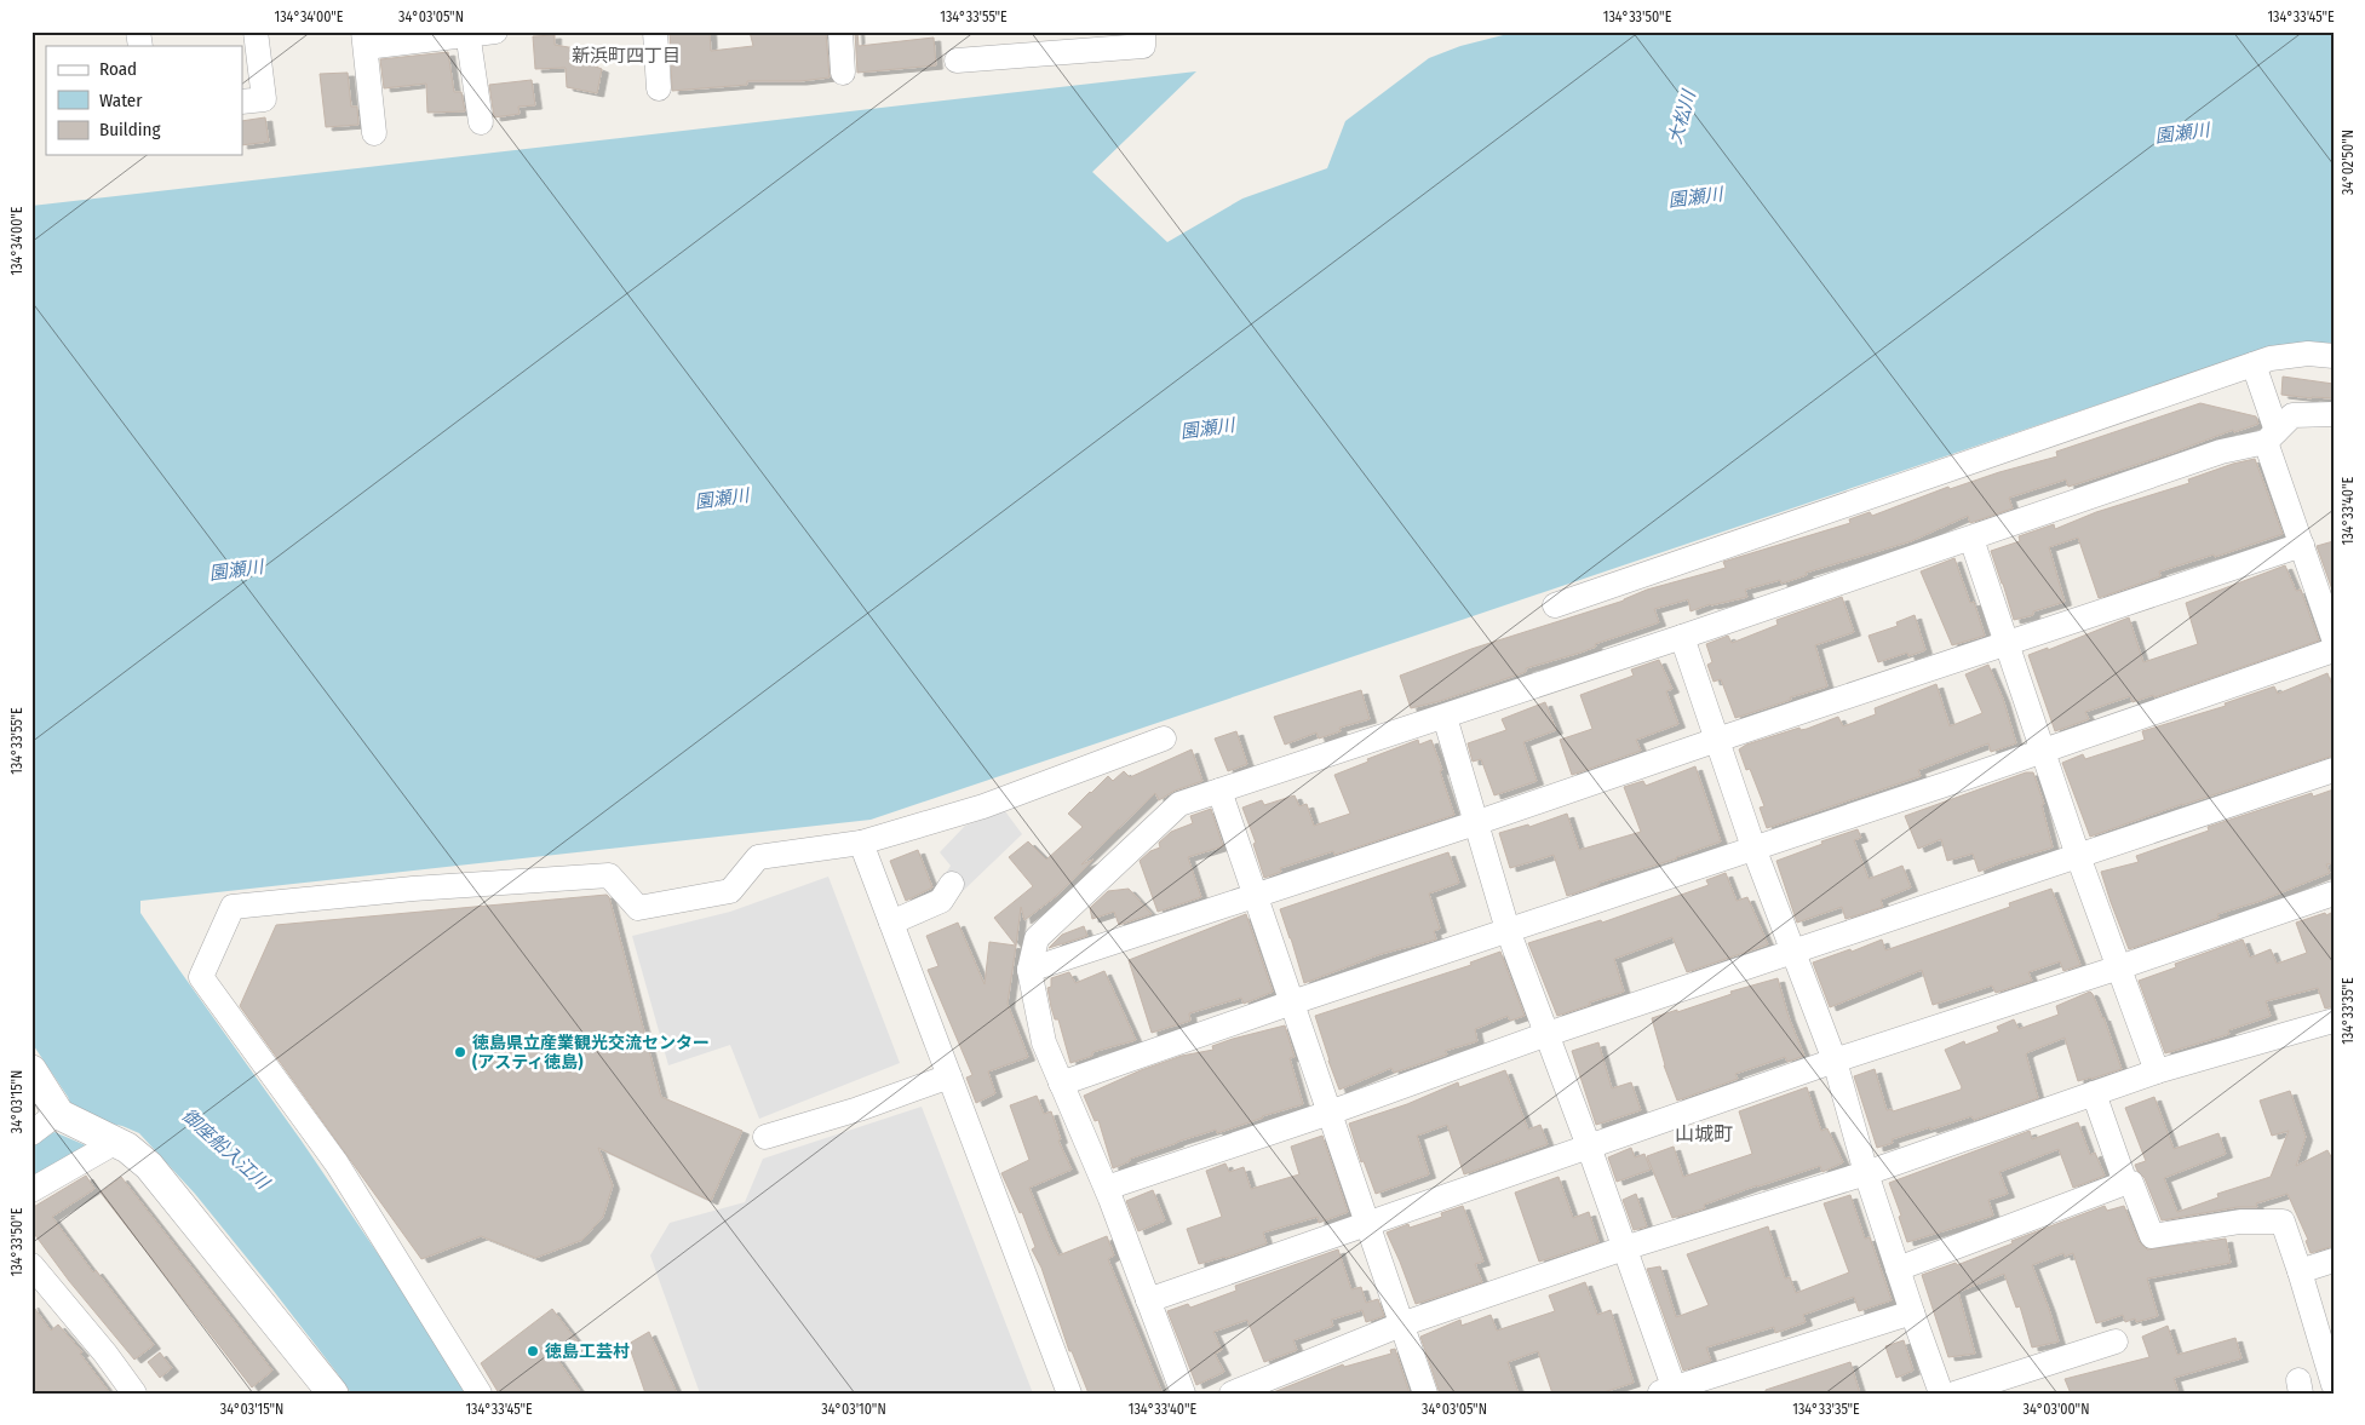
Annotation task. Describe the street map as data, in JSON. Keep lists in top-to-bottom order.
{
  "districts": ["新浜町四丁目", "山城町"],
  "water": ["大松川", "園瀬川", "御座船入江川"],
  "places": ["徳島県立産業観光交流センター (アスティ徳島)", "徳島工芸村"],
  "legend": ["Road", "Water", "Building"],
  "coordinates": [
    "134°34'00\"E",
    "34°03'05\"N",
    "134°33'55\"E",
    "134°33'50\"E",
    "134°33'45\"E",
    "34°02'50\"N",
    "134°33'40\"E",
    "134°33'35\"E",
    "34°03'15\"N",
    "34°03'10\"N",
    "34°03'00\"N"
  ]
}
